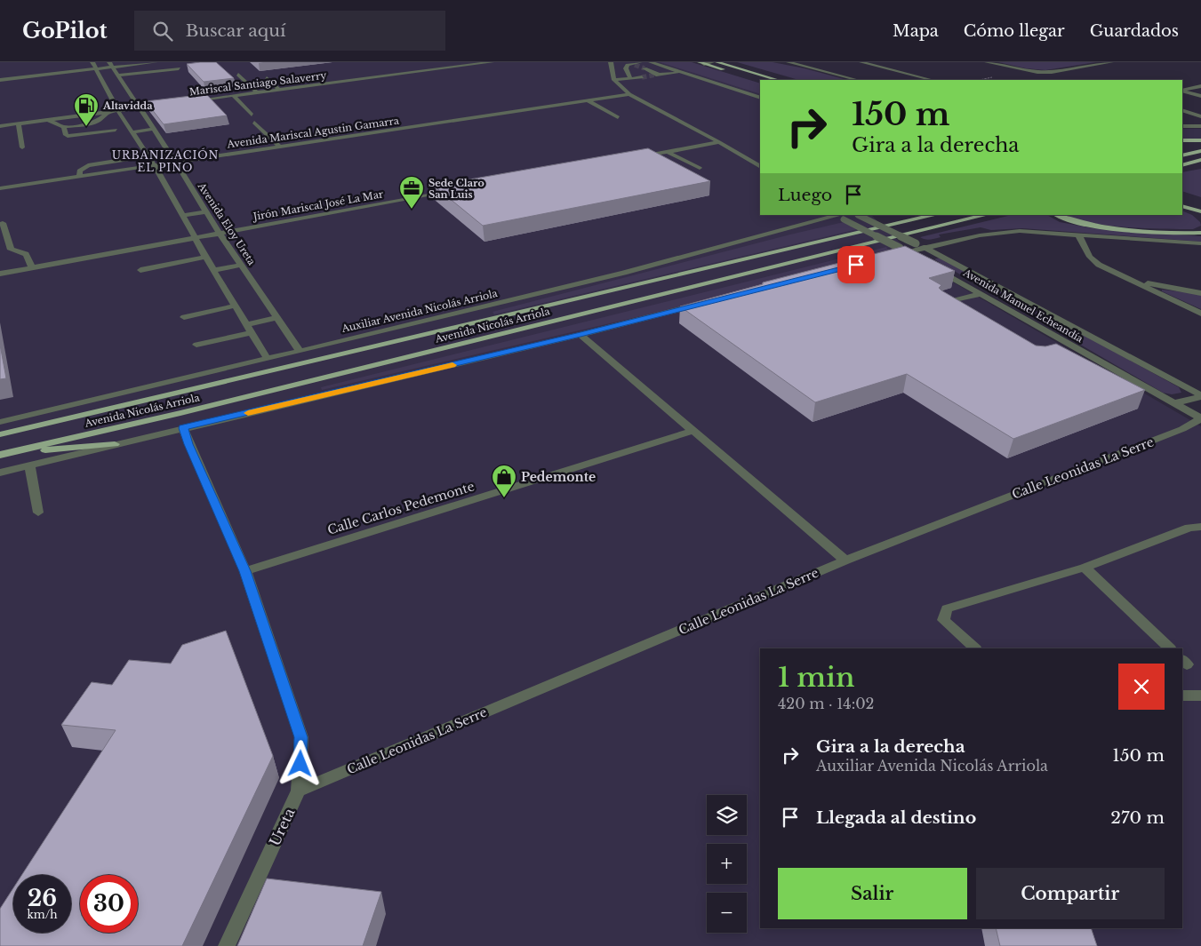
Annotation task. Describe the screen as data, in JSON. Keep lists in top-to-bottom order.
{
  "streets": {
    "main road": ["Avenida Nicolás Arriola"],
    "street": [
      "Mariscal Santiago Salaverry",
      "Avenida Mariscal Agustin Gamarra",
      "Jirón Mariscal José La Mar",
      "Avenida Eloy Ureta",
      "Avenida Manuel Echeandía",
      "Auxiliar Avenida Nicolás Arriola",
      "Calle Leonidas La Serre",
      "Calle Carlos Pedemonte",
      "Ureta"
    ]
  },
  "crossings": [
    ["Avenida Mariscal Agustin Gamarra", "Avenida Eloy Ureta"],
    ["Jirón Mariscal José La Mar", "Avenida Eloy Ureta"],
    ["Avenida Eloy Ureta", "Auxiliar Avenida Nicolás Arriola"],
    ["Avenida Manuel Echeandía", "Calle Leonidas La Serre"],
    ["Calle Leonidas La Serre", "Ureta"],
    ["Calle Carlos Pedemonte", "Ureta"]
  ],
  "districts": ["URBANIZACIÓN EL PINO"],
  "places": {
    "fuel station": ["Altavidda"],
    "office": ["Sede Claro San Luis"],
    "shop": ["Pedemonte"]
  },
  "page": {
    "header": "GoPilot",
    "search": "Buscar aquí",
    "nav": ["Mapa", "Cómo llegar", "Guardados"],
    "turn": ["150 m", "Gira a la derecha"],
    "then": "Luego",
    "heading": ["1 min", "420 m · 14:02"],
    "list": [
      {
        "name": "Gira a la derecha",
        "note": "Auxiliar Avenida Nicolás Arriola",
        "value": "150 m"
      },
      {
        "name": "Llegada al destino",
        "value": "270 m"
      }
    ],
    "map_buttons": ["+", "−"],
    "buttons": ["Salir", "Compartir"],
    "speed": "26 km/h",
    "limit": "30"
  }
}
